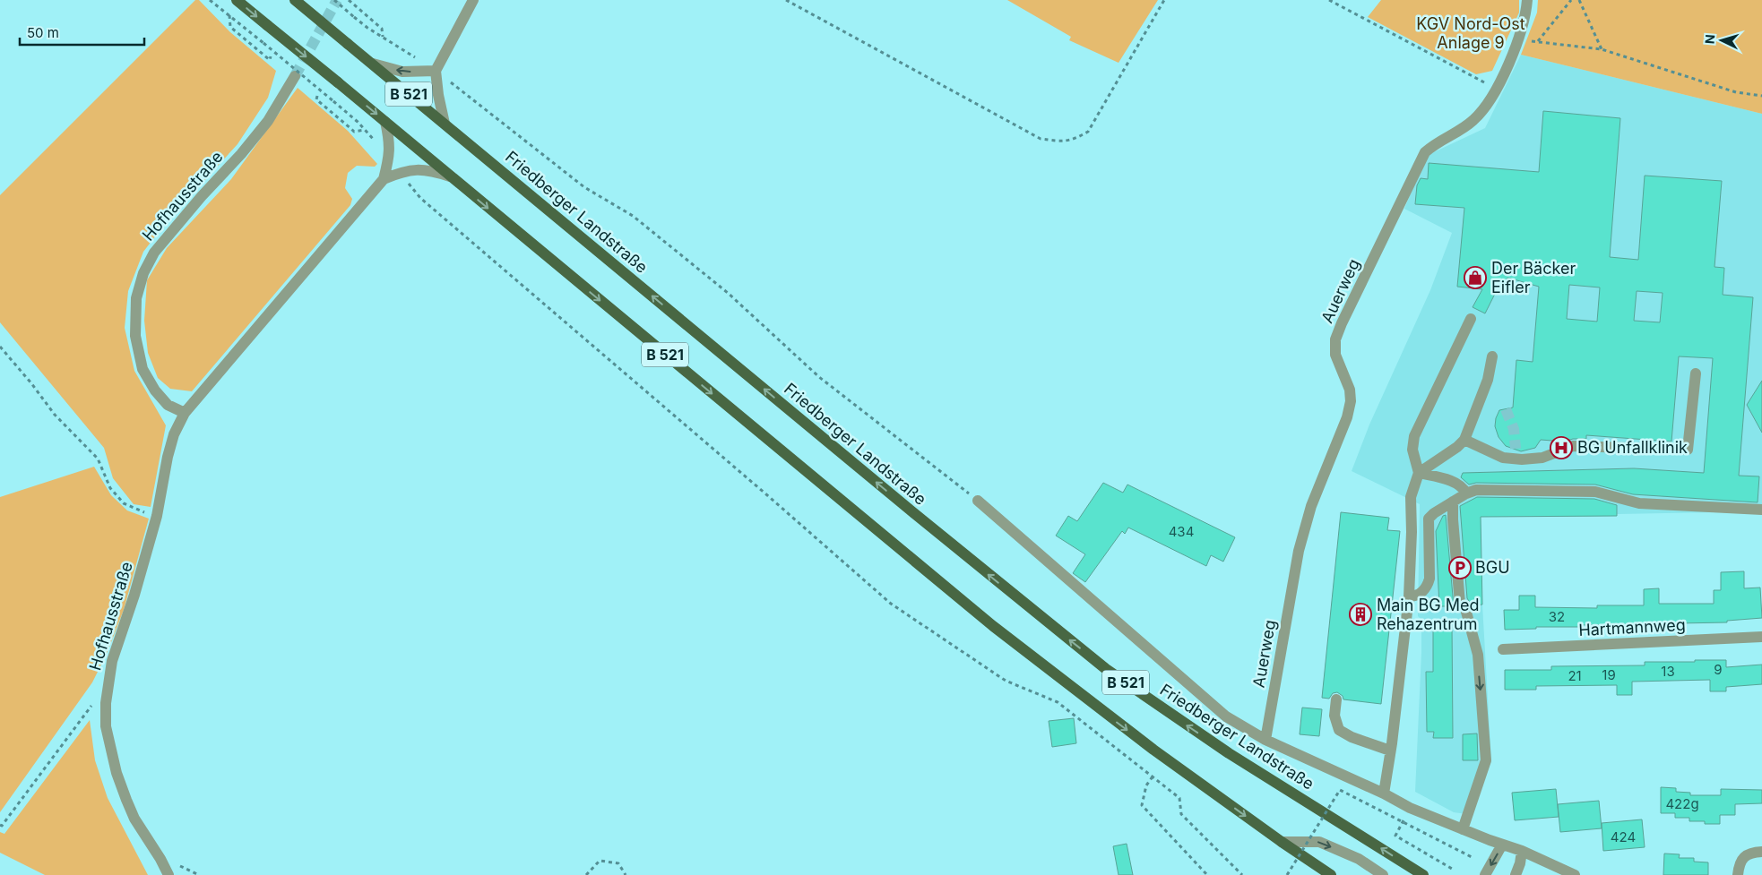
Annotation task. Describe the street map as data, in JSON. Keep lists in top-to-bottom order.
{
  "streets": {
    "main road": ["B 521", "Friedberger Landstraße"],
    "street": ["Hofhausstraße", "Auerweg", "Hartmannweg"]
  },
  "crossings": [
    ["B 521", "Hofhausstraße"],
    ["Friedberger Landstraße", "Auerweg"]
  ],
  "parks": ["KGV Nord-Ost Anlage 9"],
  "places": {
    "shop": ["Der Bäcker Eifler"],
    "hospital": ["BG Unfallklinik"],
    "parking": ["BGU"],
    "building": ["Main BG Med Rehazentrum"]
  },
  "house_numbers": [
    "434",
    "32",
    "9",
    "13",
    "19",
    "21",
    "422g",
    "424"
  ],
  "scale_bar": "50 m",
  "north": "left"
}
